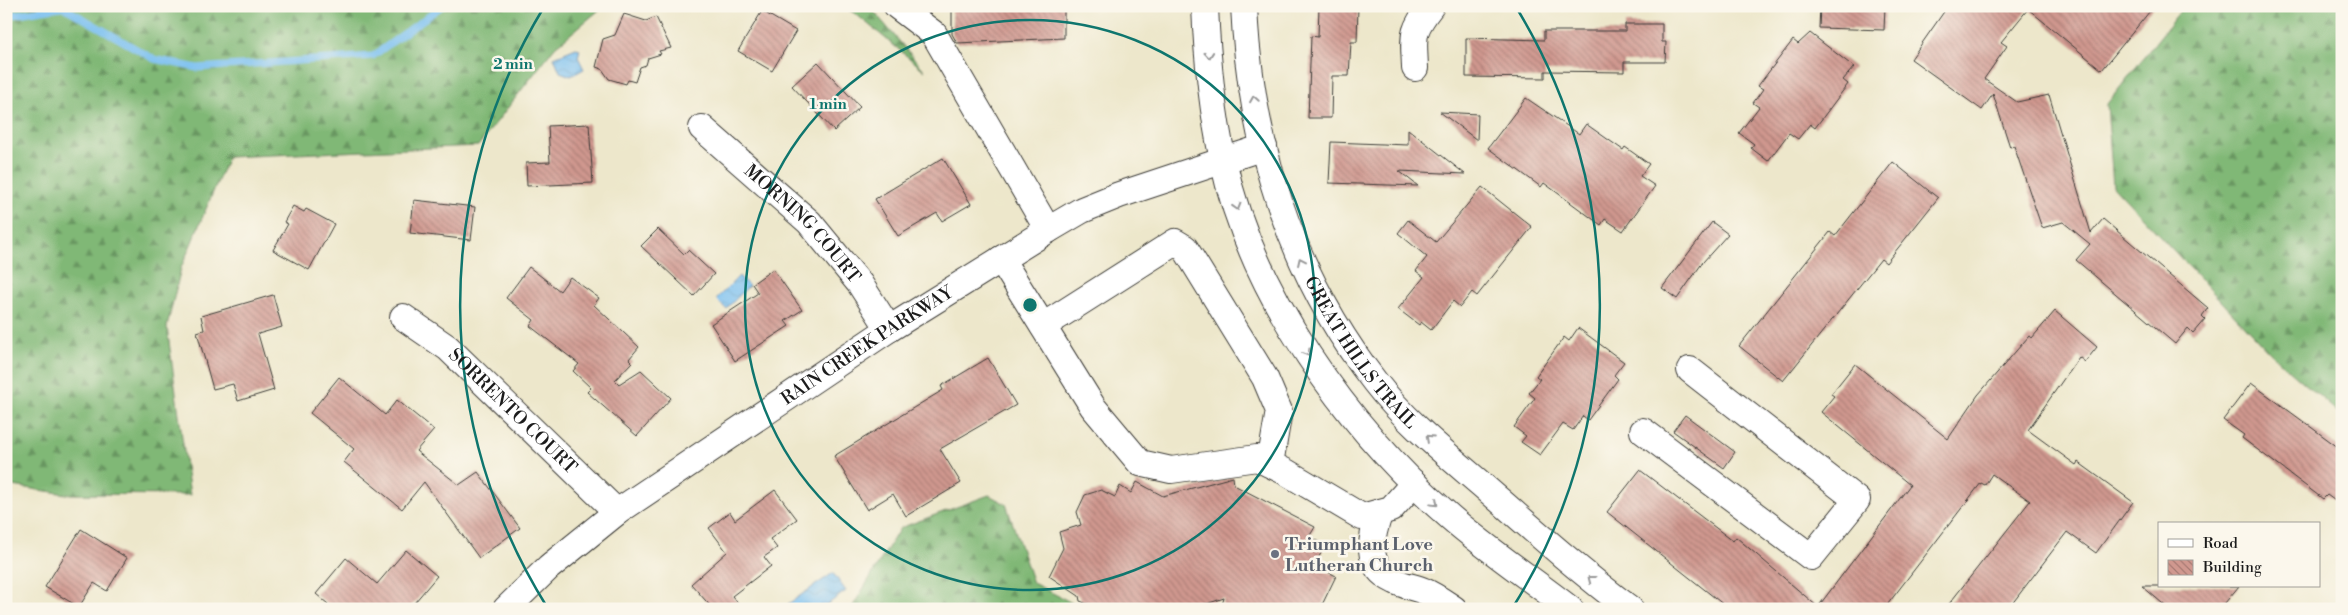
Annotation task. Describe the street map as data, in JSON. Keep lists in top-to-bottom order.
{
  "streets": {
    "street": [
      "MORNING COURT",
      "RAIN CREEK PARKWAY",
      "GREAT HILLS TRAIL",
      "SORRENTO COURT"
    ]
  },
  "crossings": [
    ["MORNING COURT", "RAIN CREEK PARKWAY"],
    ["RAIN CREEK PARKWAY", "GREAT HILLS TRAIL"],
    ["RAIN CREEK PARKWAY", "SORRENTO COURT"]
  ],
  "places": ["Triumphant Love Lutheran Church"],
  "legend": ["Road", "Building"],
  "rings": ["2 min", "1 min"]
}
